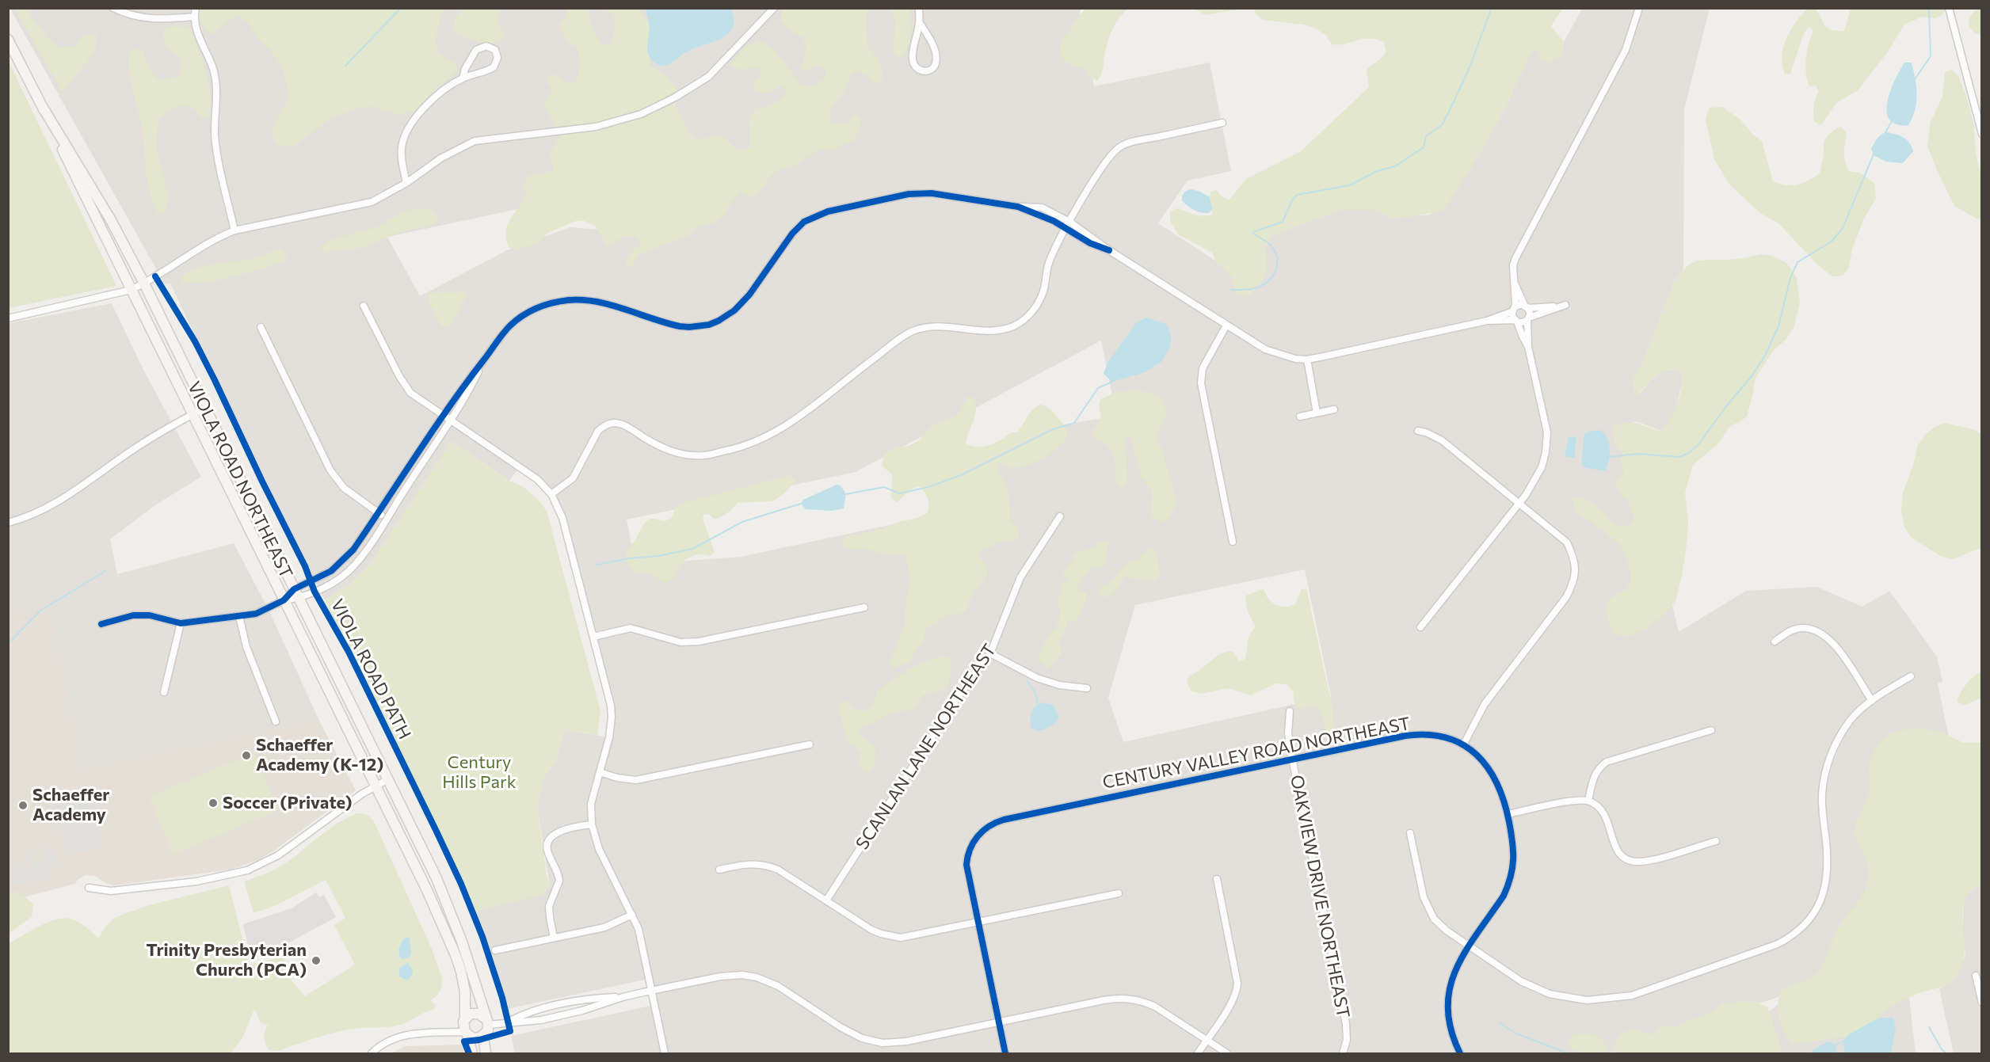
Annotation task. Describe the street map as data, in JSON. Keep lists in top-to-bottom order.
{
  "streets": {
    "main road": ["VIOLA ROAD NORTHEAST"],
    "street": ["SCANLAN LANE NORTHEAST", "CENTURY VALLEY ROAD NORTHEAST", "OAKVIEW DRIVE NORTHEAST"],
    "cycle path": ["VIOLA ROAD PATH"]
  },
  "crossings": [
    ["CENTURY VALLEY ROAD NORTHEAST", "OAKVIEW DRIVE NORTHEAST"]
  ],
  "parks": ["Century Hills Park"],
  "places": [
    "Schaeffer Academy (K-12)",
    "Soccer (Private)",
    "Schaeffer Academy",
    "Trinity Presbyterian Church (PCA)"
  ]
}
